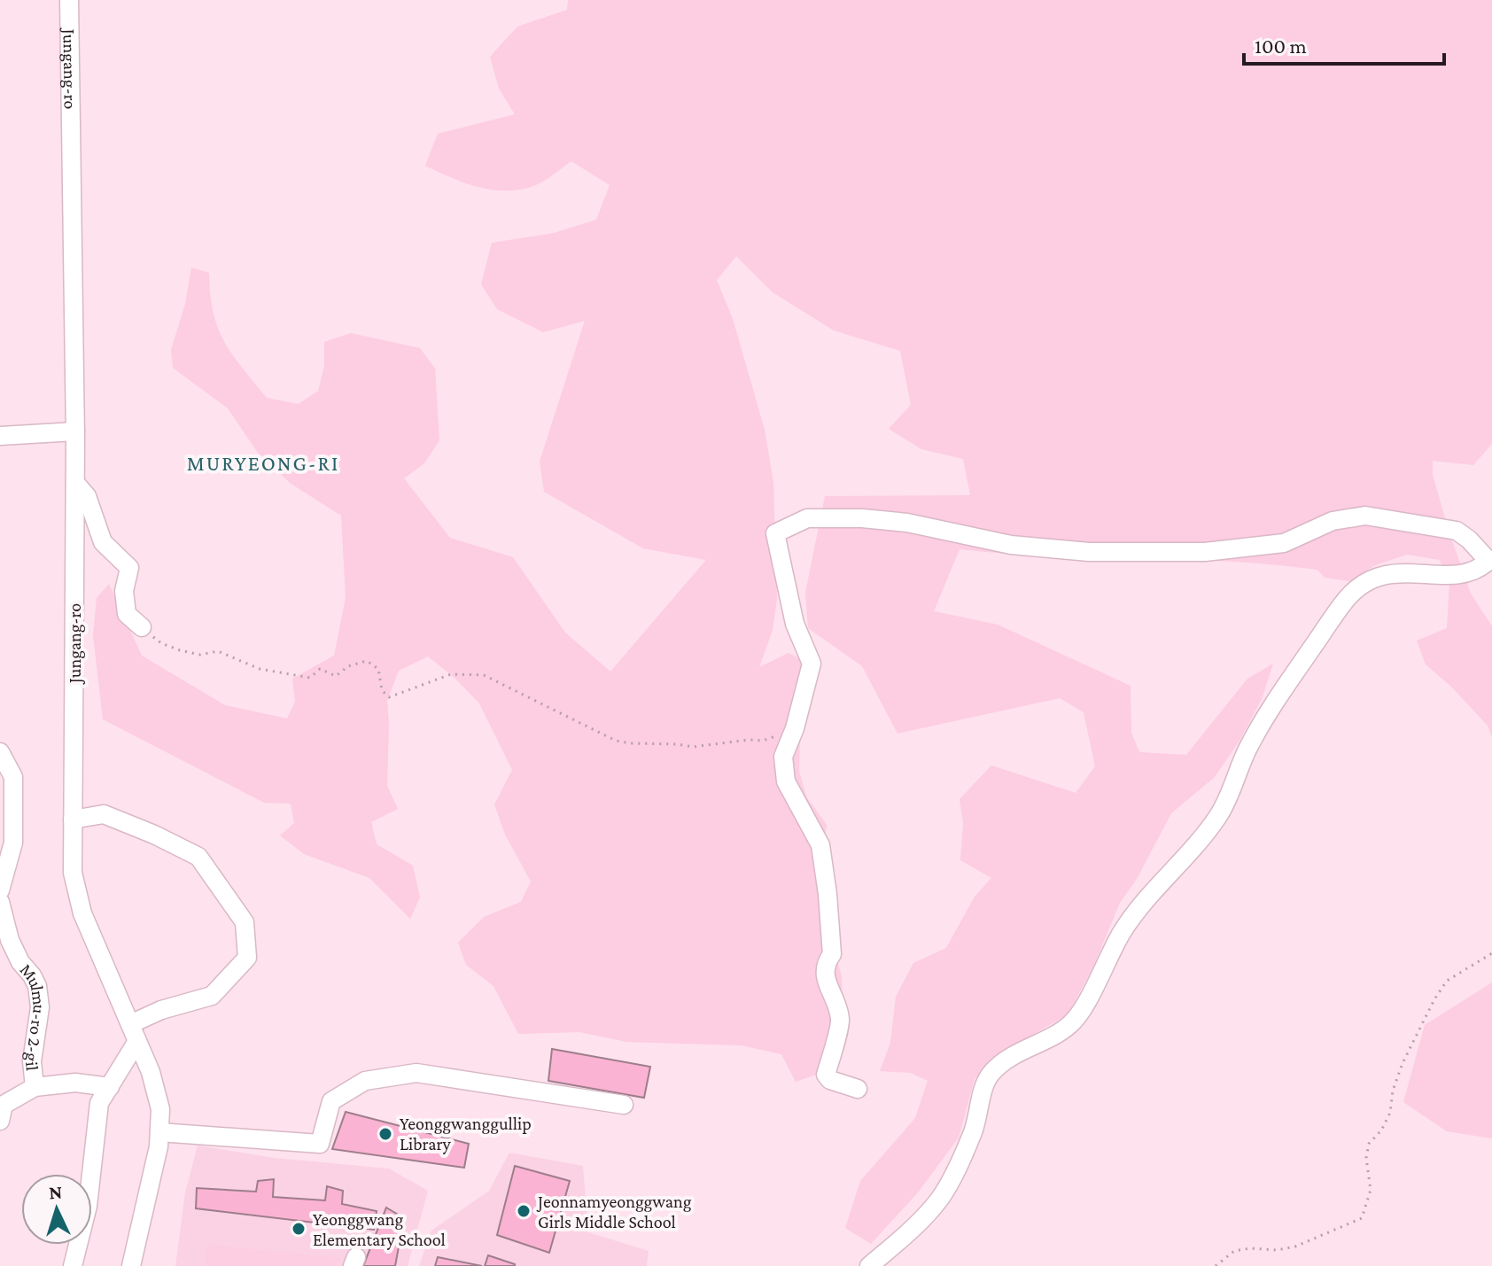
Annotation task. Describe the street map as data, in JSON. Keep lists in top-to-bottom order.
{
  "streets": {
    "street": ["Jungang-ro", "Mulmu-ro 2-gil"]
  },
  "districts": ["MURYEONG-RI"],
  "places": ["Yeonggwanggullip Library", "Jeonnamyeonggwang Girls Middle School", "Yeonggwang Elementary School"],
  "scale_bar": "100 m",
  "north": "top"
}
